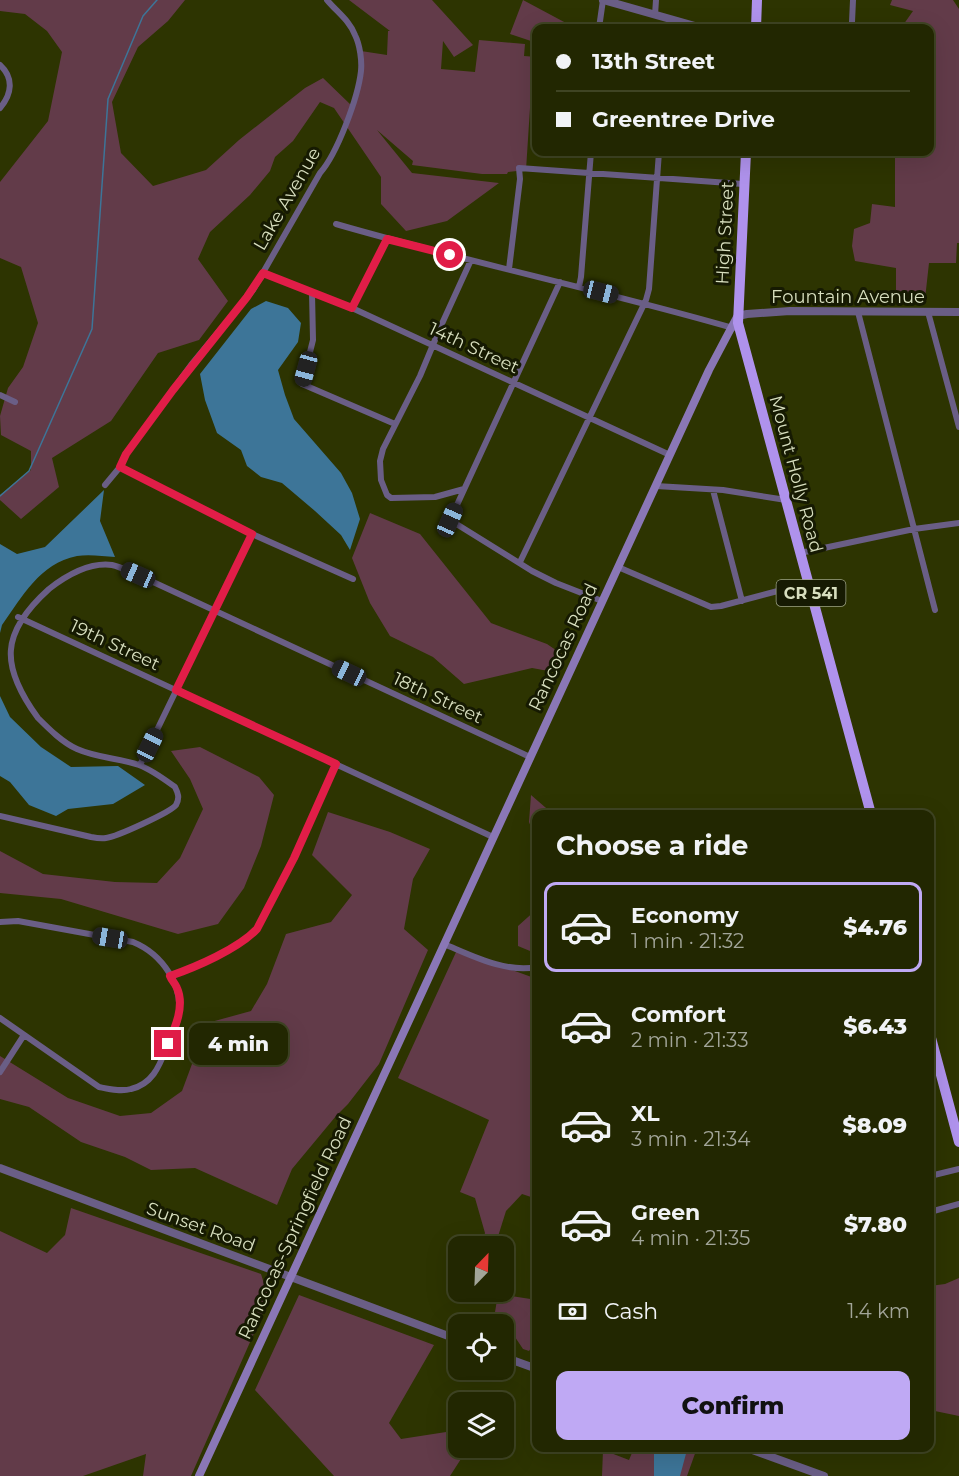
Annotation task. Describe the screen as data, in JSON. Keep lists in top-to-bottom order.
{
  "streets": {
    "highway": ["High Street", "Mount Holly Road", "CR 541"],
    "main road": ["Rancocas Road", "Rancocas-Springfield Road"],
    "street": [
      "Lake Avenue",
      "Fountain Avenue",
      "14th Street",
      "19th Street",
      "18th Street",
      "Sunset Road"
    ]
  },
  "crossings": [
    ["Lake Avenue", "14th Street"],
    ["High Street", "Fountain Avenue"],
    ["High Street", "Mount Holly Road"],
    ["Fountain Avenue", "Mount Holly Road"],
    ["14th Street", "Rancocas Road"],
    ["Mount Holly Road", "Rancocas Road"],
    ["19th Street", "Rancocas Road"],
    ["19th Street", "18th Street"],
    ["Rancocas Road", "18th Street"],
    ["Rancocas Road", "Rancocas-Springfield Road"],
    ["Sunset Road", "Rancocas-Springfield Road"]
  ],
  "north": "top right",
  "page": {
    "banner": ["13th Street", "Greentree Drive"],
    "heading": "Choose a ride",
    "list": [
      {
        "name": "Economy",
        "note": "1 min · 21:32",
        "value": "$4.76"
      },
      {
        "name": "Comfort",
        "note": "2 min · 21:33",
        "value": "$6.43"
      },
      {
        "name": "XL",
        "note": "3 min · 21:34",
        "value": "$8.09"
      },
      {
        "name": "Green",
        "note": "4 min · 21:35",
        "value": "$7.80"
      }
    ],
    "bubble": "4 min",
    "pay": ["Cash", "1.4 km"],
    "buttons": "Confirm"
  }
}
